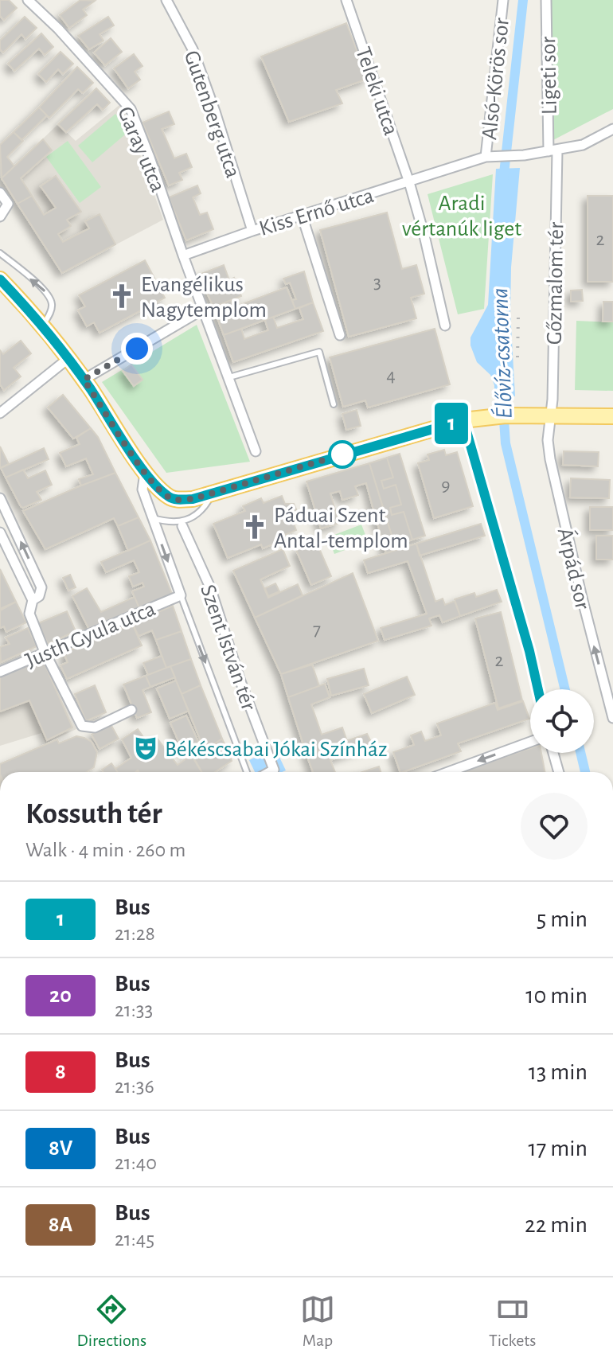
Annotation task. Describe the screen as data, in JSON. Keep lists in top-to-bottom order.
{
  "streets": {
    "street": [
      "Ligeti sor",
      "Alsó-Körös sor",
      "Teleki utca",
      "Gutenberg utca",
      "Garay utca",
      "Kiss Ernő utca",
      "Gőzmalom tér",
      "Árpád sor",
      "Justh Gyula utca",
      "Szent István tér"
    ]
  },
  "crossings": [
    ["Ligeti sor", "Kiss Ernő utca"],
    ["Ligeti sor", "Gőzmalom tér"],
    ["Alsó-Körös sor", "Kiss Ernő utca"],
    ["Teleki utca", "Kiss Ernő utca"],
    ["Gutenberg utca", "Kiss Ernő utca"],
    ["Garay utca", "Kiss Ernő utca"],
    ["Kiss Ernő utca", "Gőzmalom tér"],
    ["Gőzmalom tér", "Árpád sor"],
    ["Justh Gyula utca", "Szent István tér"]
  ],
  "water": ["Élővíz-csatorna"],
  "parks": ["Aradi vértanúk liget"],
  "places": {
    "church": ["Evangélikus Nagytemplom", "Páduai Szent Antal-templom"],
    "theatre": ["Békéscsabai Jókai Színház"]
  },
  "lines": ["bus line 1"],
  "house_numbers": [
    "2",
    "3",
    "4",
    "9",
    "7",
    "2"
  ],
  "page": {
    "on_map": "1",
    "heading": ["Kossuth tér", "Walk · 4 min · 260 m"],
    "list": [
      {
        "mark": "1",
        "name": "Bus",
        "note": "21:28",
        "value": "5 min"
      },
      {
        "mark": "20",
        "name": "Bus",
        "note": "21:33",
        "value": "10 min"
      },
      {
        "mark": "8",
        "name": "Bus",
        "note": "21:36",
        "value": "13 min"
      },
      {
        "mark": "8V",
        "name": "Bus",
        "note": "21:40",
        "value": "17 min"
      },
      {
        "mark": "8A",
        "name": "Bus",
        "note": "21:45",
        "value": "22 min"
      }
    ],
    "tabs": ["Directions", "Map", "Tickets"]
  }
}
